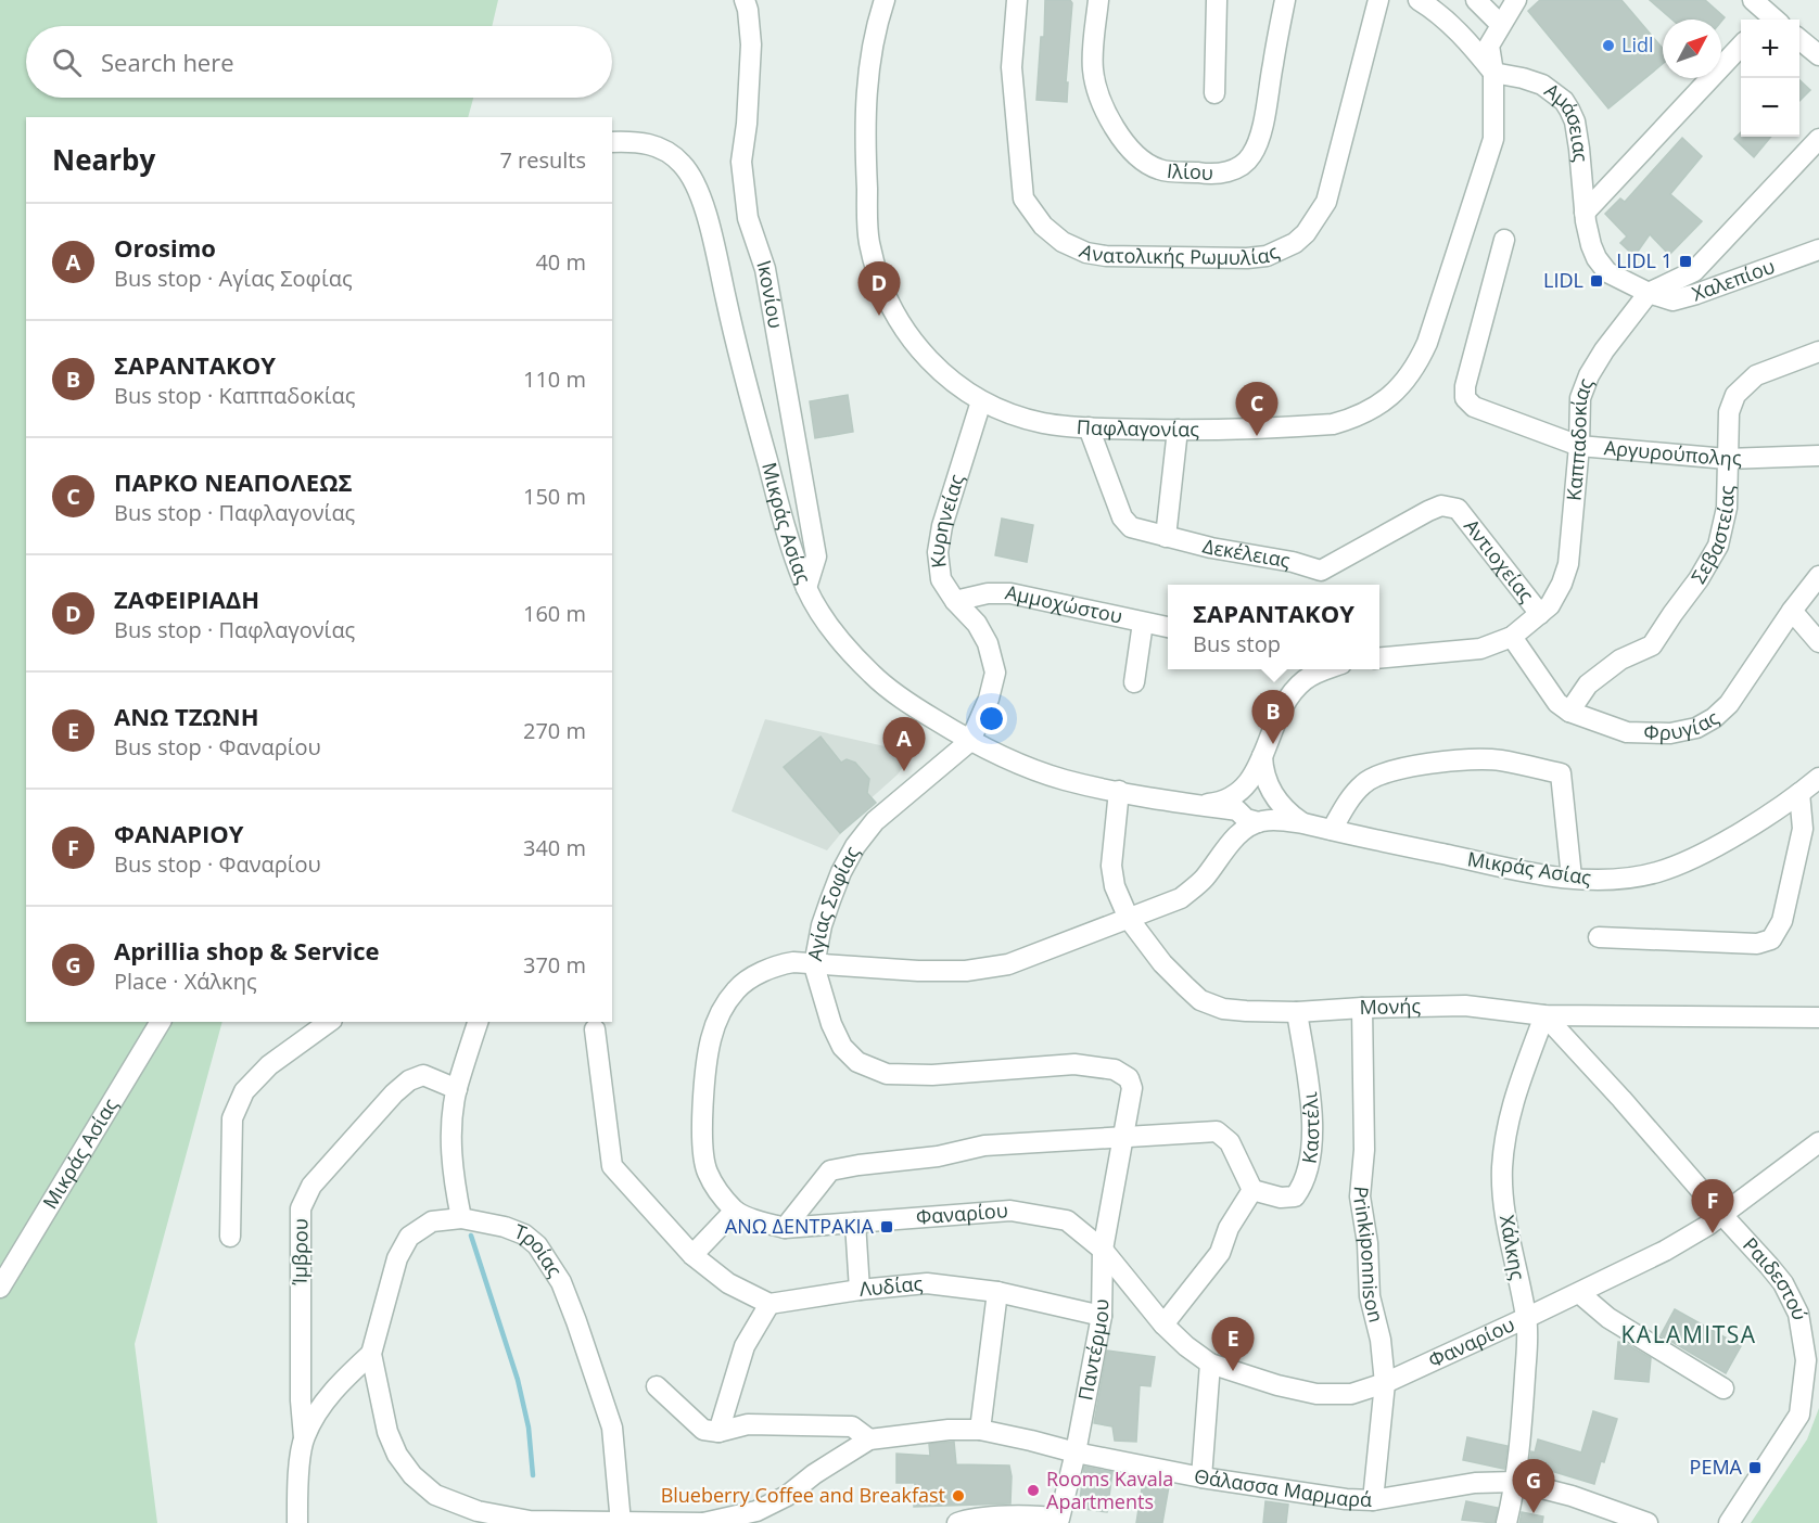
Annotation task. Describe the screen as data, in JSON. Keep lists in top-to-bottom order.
{
  "streets": {
    "street": [
      "Αμάσειας",
      "Ιλίου",
      "Ανατολικής Ρωμυλίας",
      "Χαλεπίου",
      "Ικονίου",
      "Παφλαγονίας",
      "Καππαδοκίας",
      "Αργυρούπολης",
      "Κυρηνείας",
      "Μικράς Ασίας",
      "Σεβαστείας",
      "Δεκέλειας",
      "Αντιοχείας",
      "Αμμοχώστου",
      "Φρυγίας",
      "Αγίας Σοφίας",
      "Μονής",
      "Καστέλι",
      "Φαναρίου",
      "Χάλκης",
      "Ίμβρου",
      "Prinkiponnison",
      "Τροίας",
      "Ραιδεστού",
      "Λυδίας",
      "Παντέρμου",
      "Θάλασσα Μαρμαρά"
    ]
  },
  "crossings": [
    ["Αμάσειας", "Χαλεπίου"],
    ["Αμάσειας", "Παφλαγονίας"],
    ["Αμάσειας", "Καππαδοκίας"],
    ["Χαλεπίου", "Καππαδοκίας"],
    ["Ικονίου", "Μικράς Ασίας"],
    ["Παφλαγονίας", "Κυρηνείας"],
    ["Παφλαγονίας", "Δεκέλειας"],
    ["Καππαδοκίας", "Αργυρούπολης"],
    ["Καππαδοκίας", "Αντιοχείας"],
    ["Καππαδοκίας", "Φρυγίας"],
    ["Αργυρούπολης", "Σεβαστείας"],
    ["Κυρηνείας", "Μικράς Ασίας"],
    ["Κυρηνείας", "Αμμοχώστου"],
    ["Κυρηνείας", "Αγίας Σοφίας"],
    ["Μικράς Ασίας", "Αγίας Σοφίας"],
    ["Μικράς Ασίας", "Μονής"],
    ["Σεβαστείας", "Φρυγίας"],
    ["Δεκέλειας", "Αντιοχείας"],
    ["Αγίας Σοφίας", "Παντέρμου"],
    ["Μονής", "Καστέλι"],
    ["Μονής", "Χάλκης"],
    ["Μονής", "Prinkiponnison"],
    ["Μονής", "Ραιδεστού"],
    ["Φαναρίου", "Χάλκης"],
    ["Φαναρίου", "Prinkiponnison"],
    ["Φαναρίου", "Ραιδεστού"],
    ["Φαναρίου", "Παντέρμου"],
    ["Χάλκης", "Ραιδεστού"],
    ["Χάλκης", "Θάλασσα Μαρμαρά"],
    ["Ίμβρου", "Θάλασσα Μαρμαρά"],
    ["Prinkiponnison", "Θάλασσα Μαρμαρά"],
    ["Τροίας", "Θάλασσα Μαρμαρά"],
    ["Λυδίας", "Παντέρμου"],
    ["Παντέρμου", "Θάλασσα Μαρμαρά"]
  ],
  "districts": ["KALAMITSA"],
  "places": {
    "other": ["Lidl", "Rooms Kavala Apartments", "Blueberry Coffee and Breakfast"],
    "transit": [
      "LIDL 1",
      "LIDL",
      "ΑΝΩ ΔΕΝΤΡΑΚΙΑ",
      "ΡΕΜΑ"
    ]
  },
  "north": "top right",
  "page": {
    "map_buttons": ["+", "−"],
    "search": "Search here",
    "heading": ["Nearby", "7 results"],
    "list": [
      {
        "mark": "A",
        "name": "Orosimo",
        "note": "Bus stop · Αγίας Σοφίας",
        "value": "40 m"
      },
      {
        "mark": "B",
        "name": "ΣΑΡΑΝΤΑΚΟΥ",
        "note": "Bus stop · Καππαδοκίας",
        "value": "110 m"
      },
      {
        "mark": "C",
        "name": "ΠΑΡΚΟ ΝΕΑΠΟΛΕΩΣ",
        "note": "Bus stop · Παφλαγονίας",
        "value": "150 m"
      },
      {
        "mark": "D",
        "name": "ΖΑΦΕΙΡΙΑΔΗ",
        "note": "Bus stop · Παφλαγονίας",
        "value": "160 m"
      },
      {
        "mark": "E",
        "name": "ΑΝΩ ΤΖΩΝΗ",
        "note": "Bus stop · Φαναρίου",
        "value": "270 m"
      },
      {
        "mark": "F",
        "name": "ΦΑΝΑΡΙΟΥ",
        "note": "Bus stop · Φαναρίου",
        "value": "340 m"
      },
      {
        "mark": "G",
        "name": "Aprillia shop & Service",
        "note": "Place · Χάλκης",
        "value": "370 m"
      }
    ],
    "pins": [
      "D",
      "C",
      "B",
      "A",
      "F",
      "E",
      "G"
    ],
    "popup": ["ΣΑΡΑΝΤΑΚΟΥ", "Bus stop"]
  }
}
